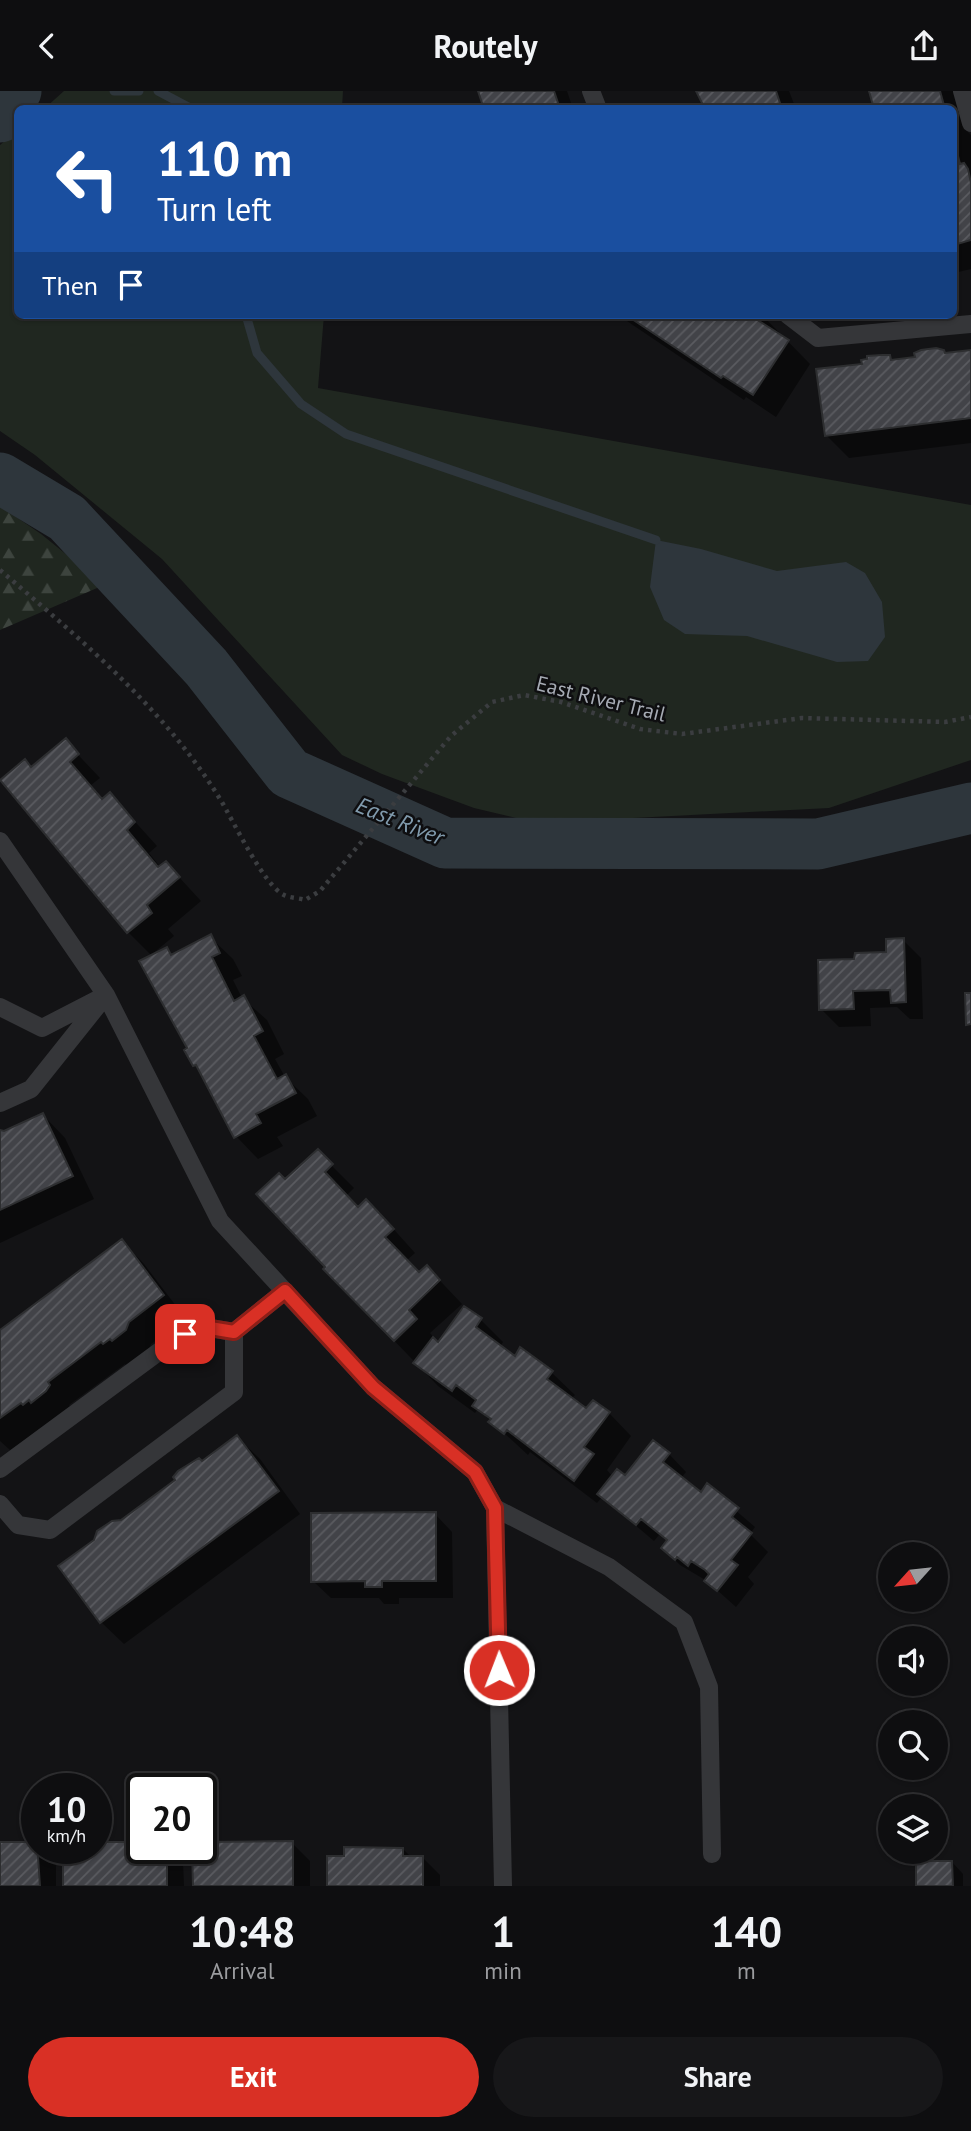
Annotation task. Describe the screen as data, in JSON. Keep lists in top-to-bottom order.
{
  "streets": {
    "path": ["East River Trail"]
  },
  "water": ["East River"],
  "north": "bottom left",
  "page": {
    "header": "Routely",
    "turn": ["110 m", "Turn left"],
    "then": "Then",
    "speed": "10 km/h",
    "limit": "20",
    "eta": [
      "10:48",
      "Arrival",
      "1",
      "min",
      "140",
      "m"
    ],
    "buttons": ["Exit", "Share"]
  }
}
